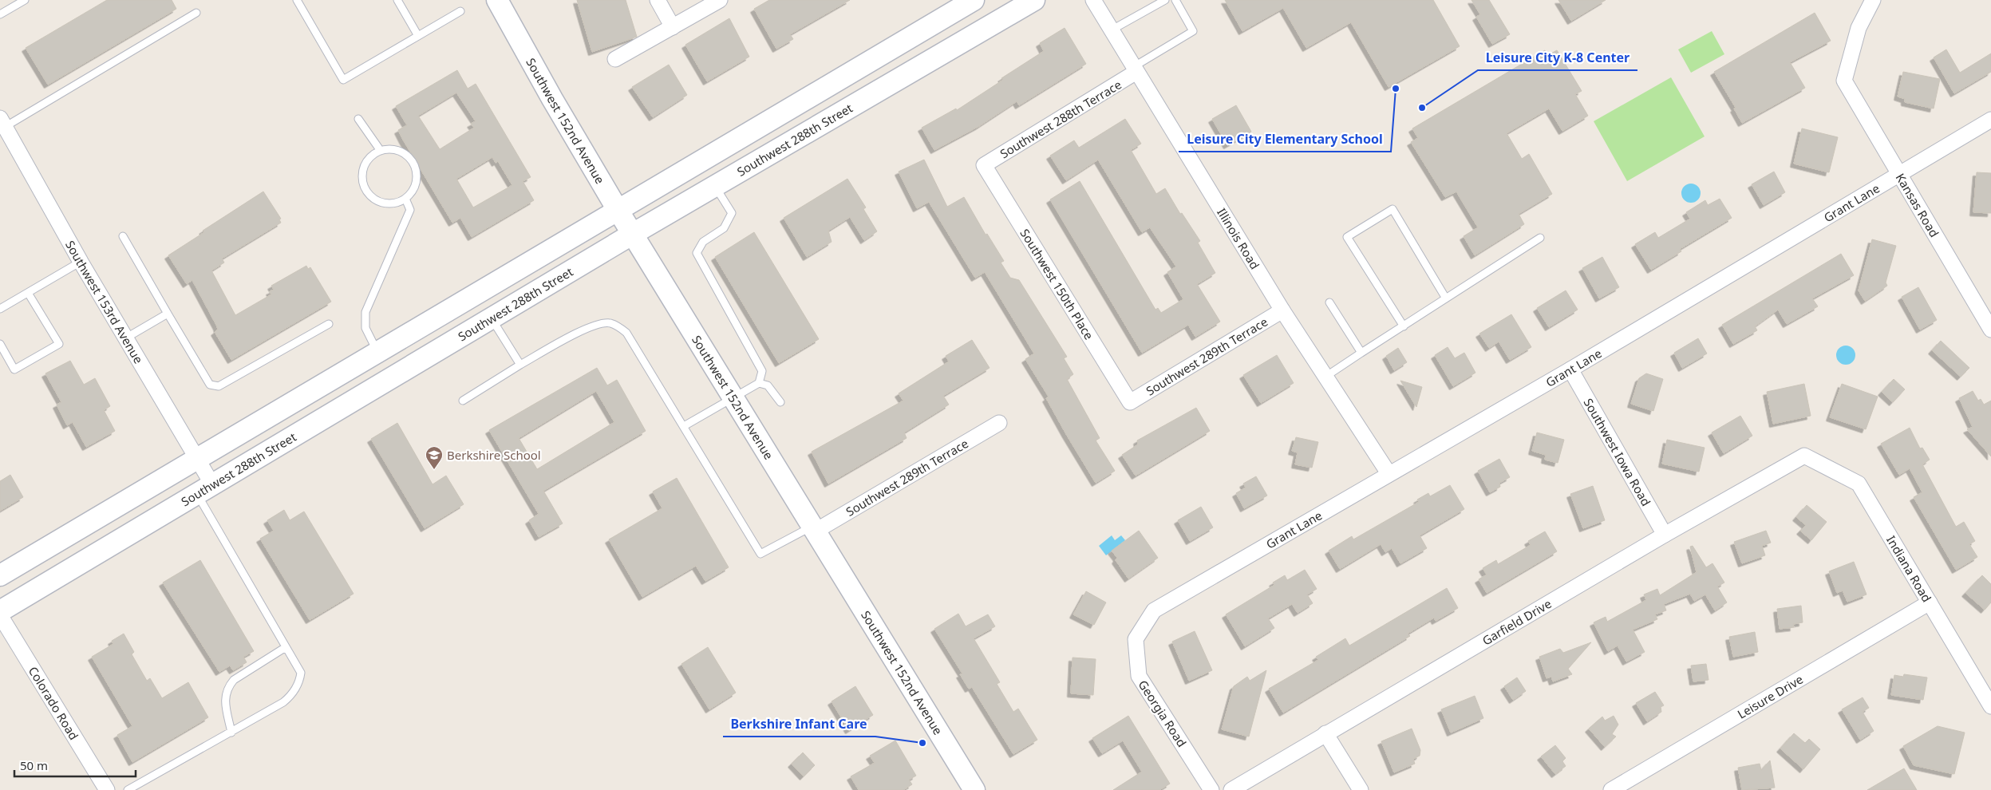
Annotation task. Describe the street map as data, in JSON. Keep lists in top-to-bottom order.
{
  "streets": {
    "main road": ["Southwest 152nd Avenue", "Southwest 288th Street"],
    "street": [
      "Southwest 288th Terrace",
      "Grant Lane",
      "Kansas Road",
      "Illinois Road",
      "Southwest 150th Place",
      "Southwest 153rd Avenue",
      "Southwest 289th Terrace",
      "Southwest Iowa Road",
      "Indiana Road",
      "Garfield Drive",
      "Leisure Drive",
      "Colorado Road",
      "Georgia Road"
    ]
  },
  "crossings": [
    ["Southwest 288th Terrace", "Illinois Road"],
    ["Southwest 288th Terrace", "Southwest 150th Place"],
    ["Southwest 152nd Avenue", "Southwest 288th Street"],
    ["Southwest 152nd Avenue", "Southwest 289th Terrace"],
    ["Southwest 288th Street", "Southwest 153rd Avenue"],
    ["Grant Lane", "Kansas Road"],
    ["Grant Lane", "Illinois Road"],
    ["Grant Lane", "Southwest Iowa Road"],
    ["Grant Lane", "Georgia Road"],
    ["Illinois Road", "Southwest 289th Terrace"],
    ["Southwest 150th Place", "Southwest 289th Terrace"],
    ["Southwest Iowa Road", "Garfield Drive"],
    ["Indiana Road", "Garfield Drive"],
    ["Indiana Road", "Leisure Drive"]
  ],
  "places": {
    "other": ["Leisure City Elementary School", "Leisure City K-8 Center", "Berkshire Infant Care"],
    "school or university": ["Berkshire School"]
  },
  "scale_bar": "50 m"
}
